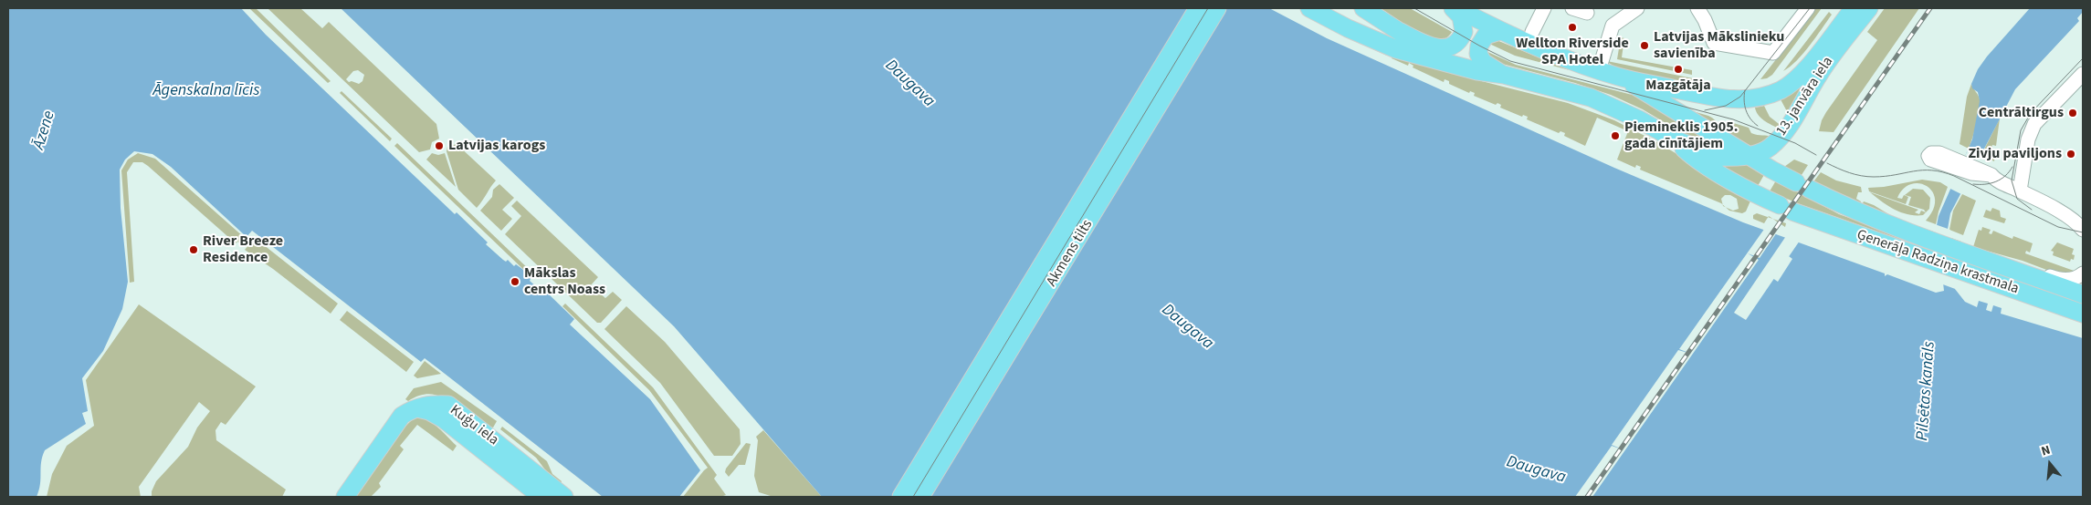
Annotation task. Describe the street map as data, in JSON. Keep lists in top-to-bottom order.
{
  "streets": {
    "main road": [
      "13. janvāra iela",
      "Akmens tilts",
      "Ģenerāļa Radziņa krastmala",
      "Kuģu iela"
    ]
  },
  "crossings": [
    ["13. janvāra iela", "Ģenerāļa Radziņa krastmala"]
  ],
  "water": [
    "Daugava",
    "Āgenskalna līcis",
    "Āzene",
    "Pilsētas kanāls"
  ],
  "places": [
    "Wellton Riverside SPA Hotel",
    "Latvijas Mākslinieku savienība",
    "Mazgātāja",
    "Centrāltirgus",
    "Piemineklis 1905. gada cīnītājiem",
    "Latvijas karogs",
    "Zivju paviljons",
    "River Breeze Residence",
    "Mākslas centrs Noass"
  ],
  "north": "top"
}
